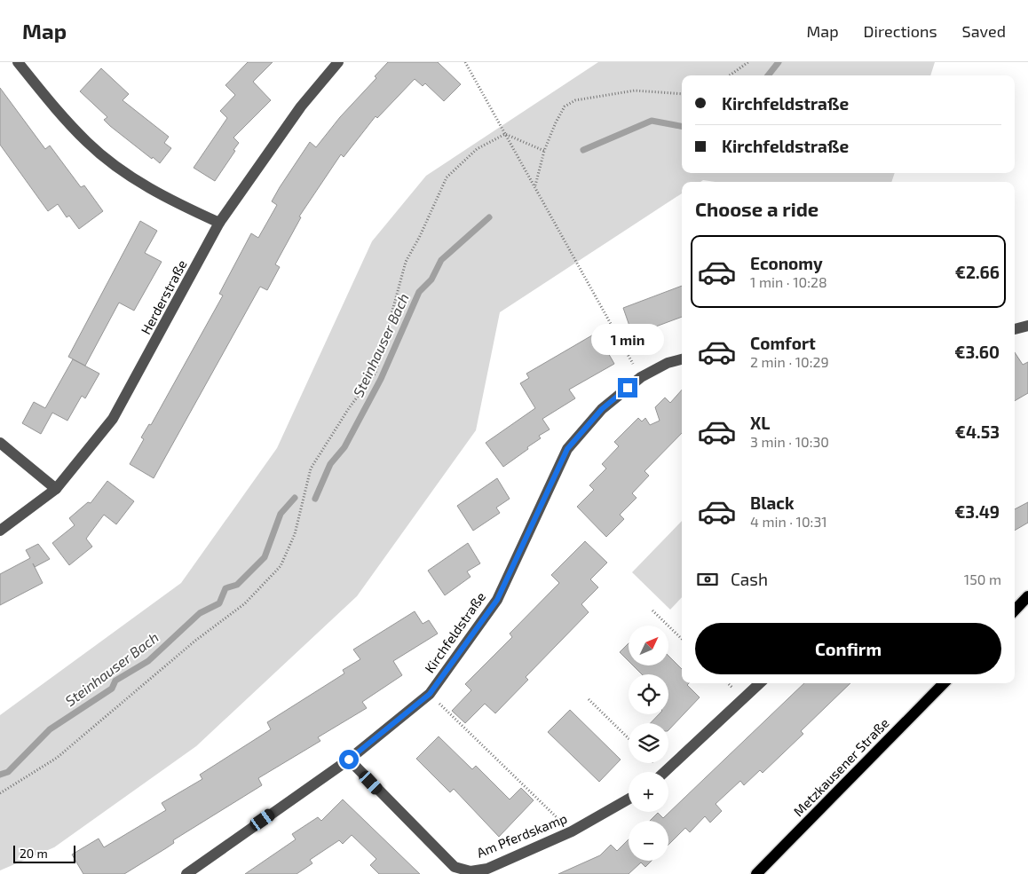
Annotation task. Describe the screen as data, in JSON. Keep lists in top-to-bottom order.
{
  "streets": {
    "main road": ["Metzkausener Straße"],
    "street": ["Herderstraße", "Kirchfeldstraße", "Am Pferdskamp"]
  },
  "crossings": [
    ["Kirchfeldstraße", "Am Pferdskamp"]
  ],
  "water": ["Steinhauser Bach"],
  "scale_bar": "20 m",
  "north": "top right",
  "page": {
    "header": "Map",
    "nav": ["Map", "Directions", "Saved"],
    "banner": ["Kirchfeldstraße", "Kirchfeldstraße"],
    "heading": "Choose a ride",
    "list": [
      {
        "name": "Economy",
        "note": "1 min · 10:28",
        "value": "€2.66"
      },
      {
        "name": "Comfort",
        "note": "2 min · 10:29",
        "value": "€3.60"
      },
      {
        "name": "XL",
        "note": "3 min · 10:30",
        "value": "€4.53"
      },
      {
        "name": "Black",
        "note": "4 min · 10:31",
        "value": "€3.49"
      }
    ],
    "bubble": "1 min",
    "pay": ["Cash", "150 m"],
    "buttons": "Confirm",
    "map_buttons": ["+", "−"],
    "scale": "20 m"
  }
}
